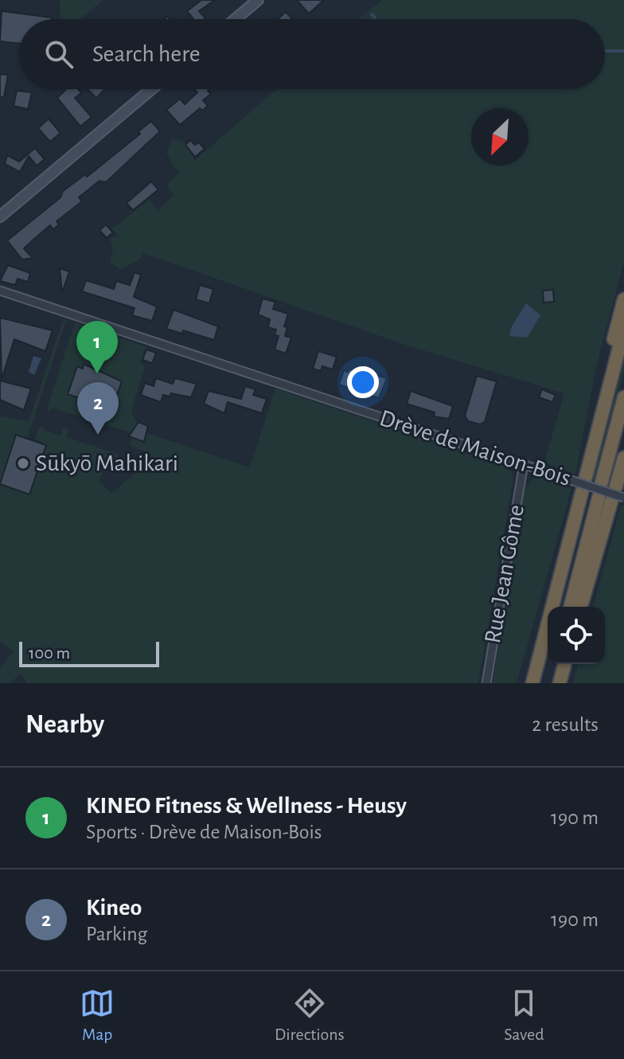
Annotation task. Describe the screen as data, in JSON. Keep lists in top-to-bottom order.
{
  "streets": {
    "street": ["Drève de Maison-Bois", "Rue Jean Gôme"]
  },
  "crossings": [
    ["Drève de Maison-Bois", "Rue Jean Gôme"]
  ],
  "places": ["Sūkyō Mahikari"],
  "scale_bar": "100 m",
  "north": "bottom left",
  "page": {
    "search": "Search here",
    "pins": ["1", "2"],
    "scale": "100 m",
    "heading": ["Nearby", "2 results"],
    "list": [
      {
        "mark": "1",
        "name": "KINEO Fitness & Wellness - Heusy",
        "note": "Sports · Drève de Maison-Bois",
        "value": "190 m"
      },
      {
        "mark": "2",
        "name": "Kineo",
        "note": "Parking",
        "value": "190 m"
      }
    ],
    "nav": ["Map", "Directions", "Saved"]
  }
}
